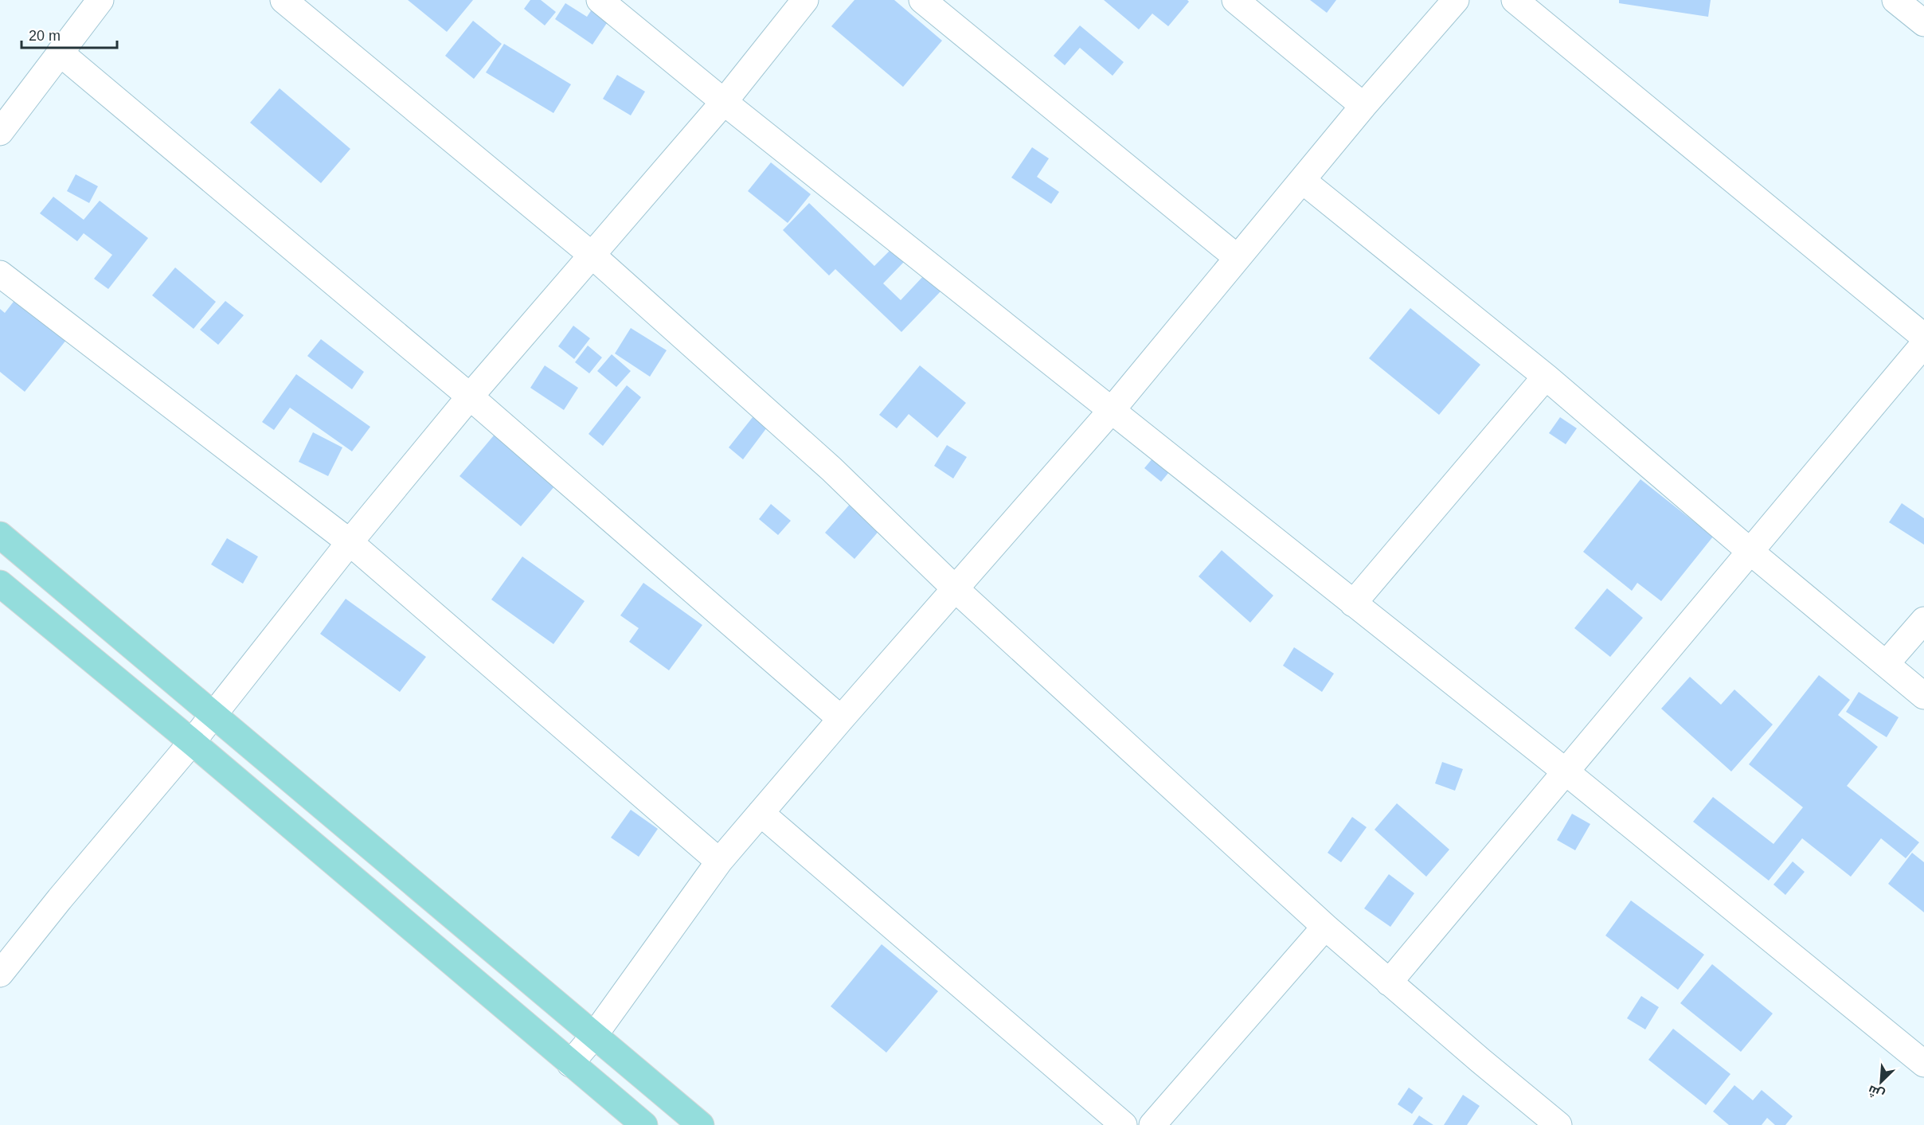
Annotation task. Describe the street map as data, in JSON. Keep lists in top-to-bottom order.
{
  "scale_bar": "20 m",
  "north": "bottom left"
}
